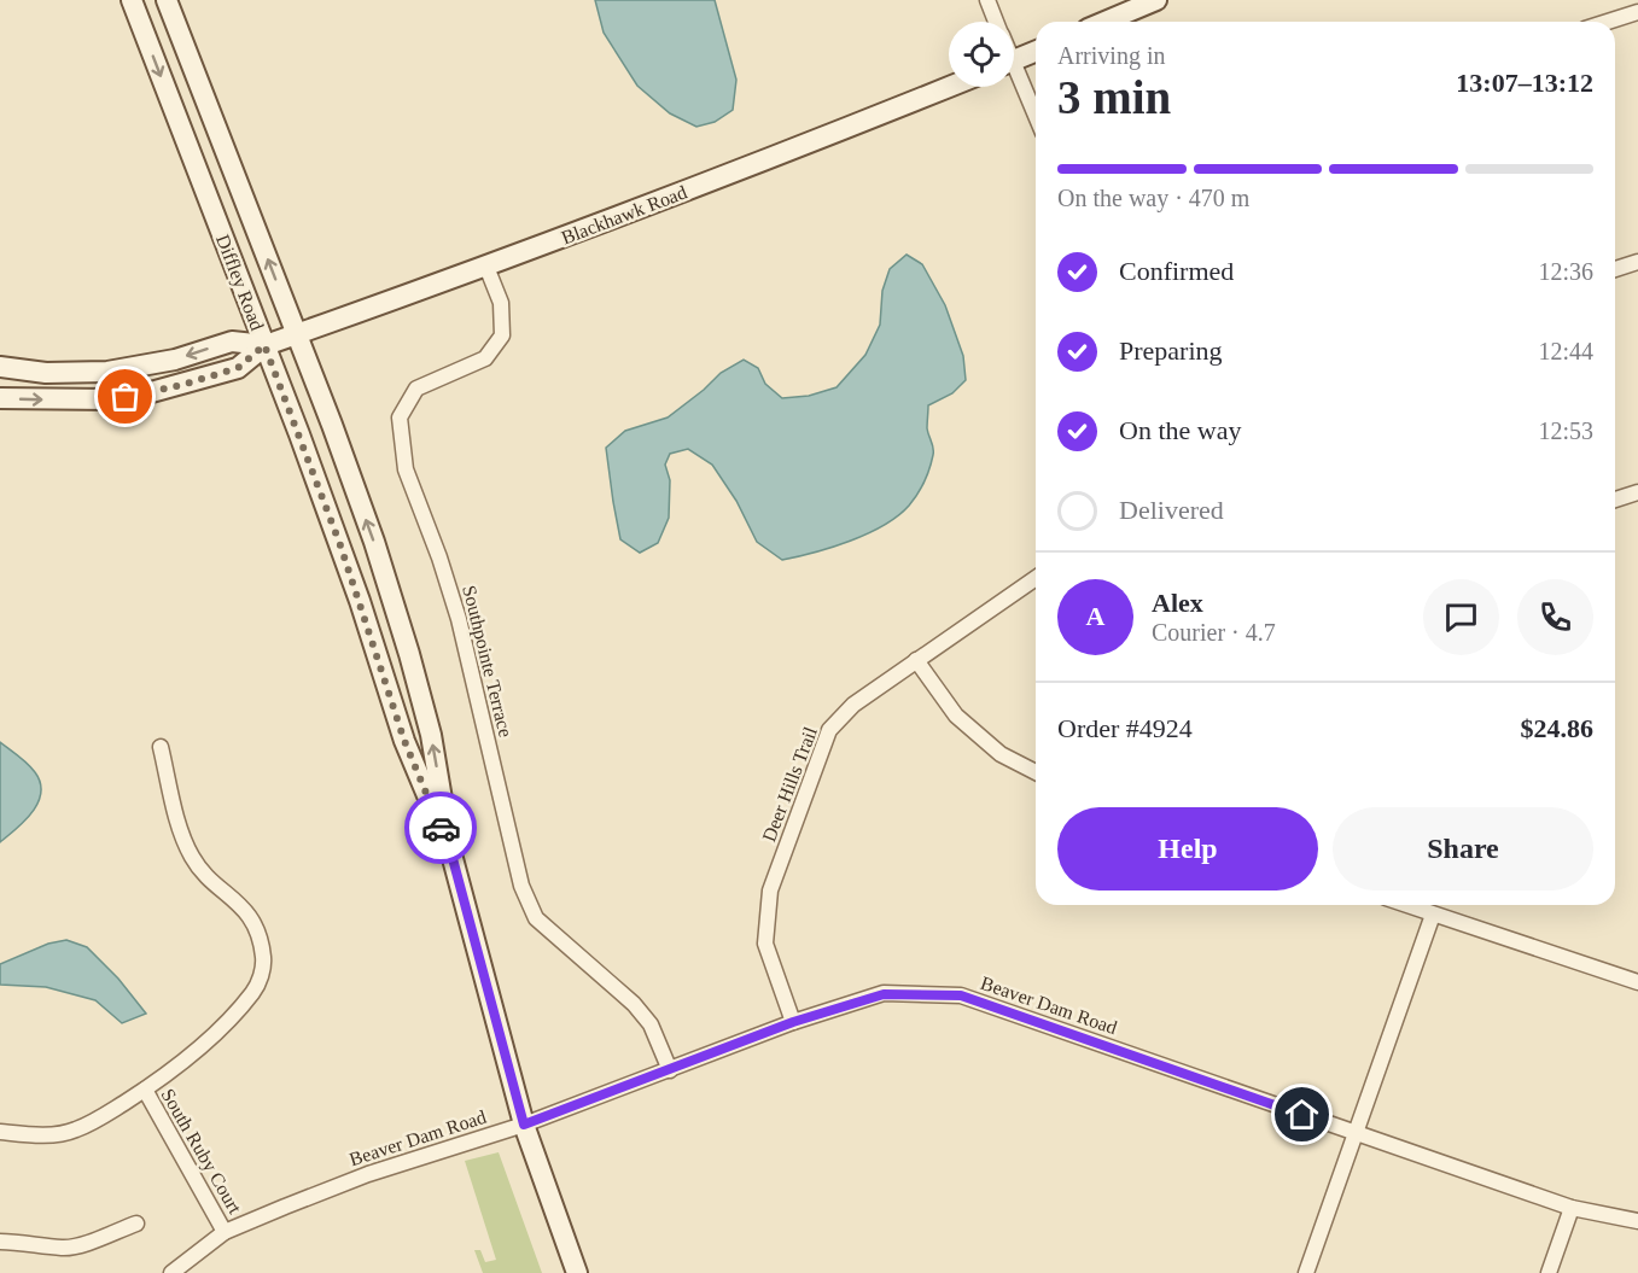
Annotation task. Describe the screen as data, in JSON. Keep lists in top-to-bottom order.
{
  "streets": {
    "main road": ["Blackhawk Road", "Diffley Road"],
    "street": [
      "Southpointe Terrace",
      "Deer Hills Trail",
      "Beaver Dam Road",
      "South Ruby Court"
    ]
  },
  "crossings": [
    ["Blackhawk Road", "Diffley Road"],
    ["Blackhawk Road", "Southpointe Terrace"],
    ["Diffley Road", "Beaver Dam Road"],
    ["Southpointe Terrace", "Beaver Dam Road"],
    ["Deer Hills Trail", "Beaver Dam Road"],
    ["Beaver Dam Road", "South Ruby Court"]
  ],
  "page": {
    "heading": ["3 min", "Arriving in", "13:07–13:12"],
    "panel": [
      "Alex",
      "Courier · 4.7",
      "Order #4924",
      "$24.86"
    ],
    "bar": "On the way · 470 m",
    "list": [
      ["Confirmed", "12:36"],
      ["Preparing", "12:44"],
      ["On the way", "12:53"],
      "Delivered"
    ],
    "round": "A",
    "buttons": ["Help", "Share"]
  }
}
